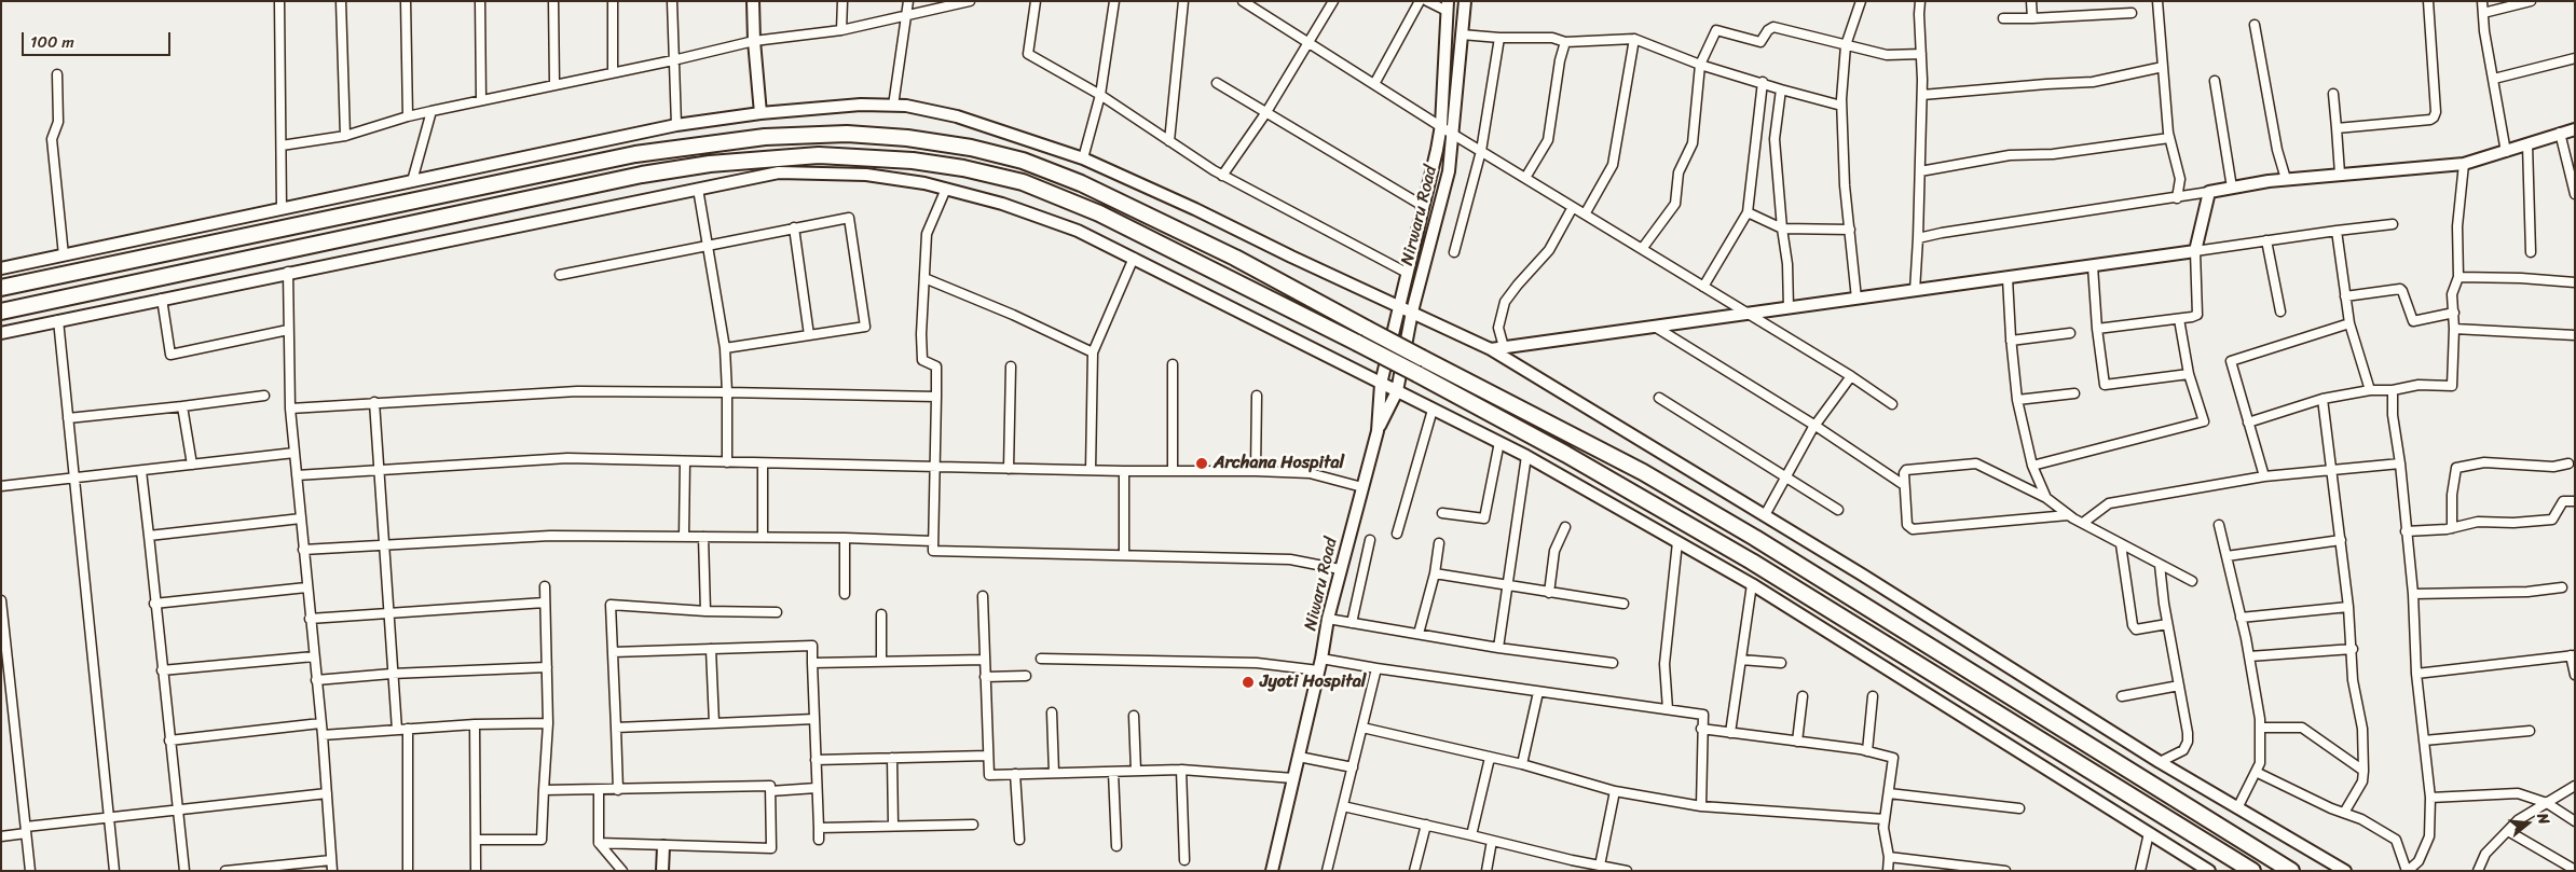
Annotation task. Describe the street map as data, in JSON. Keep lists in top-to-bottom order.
{
  "streets": {
    "street": ["Nirwaru Road", "Niwaru Road"]
  },
  "crossings": [
    ["Nirwaru Road", "Niwaru Road"]
  ],
  "places": ["Archana Hospital", "Jyoti Hospital"],
  "scale_bar": "100 m",
  "north": "right"
}
